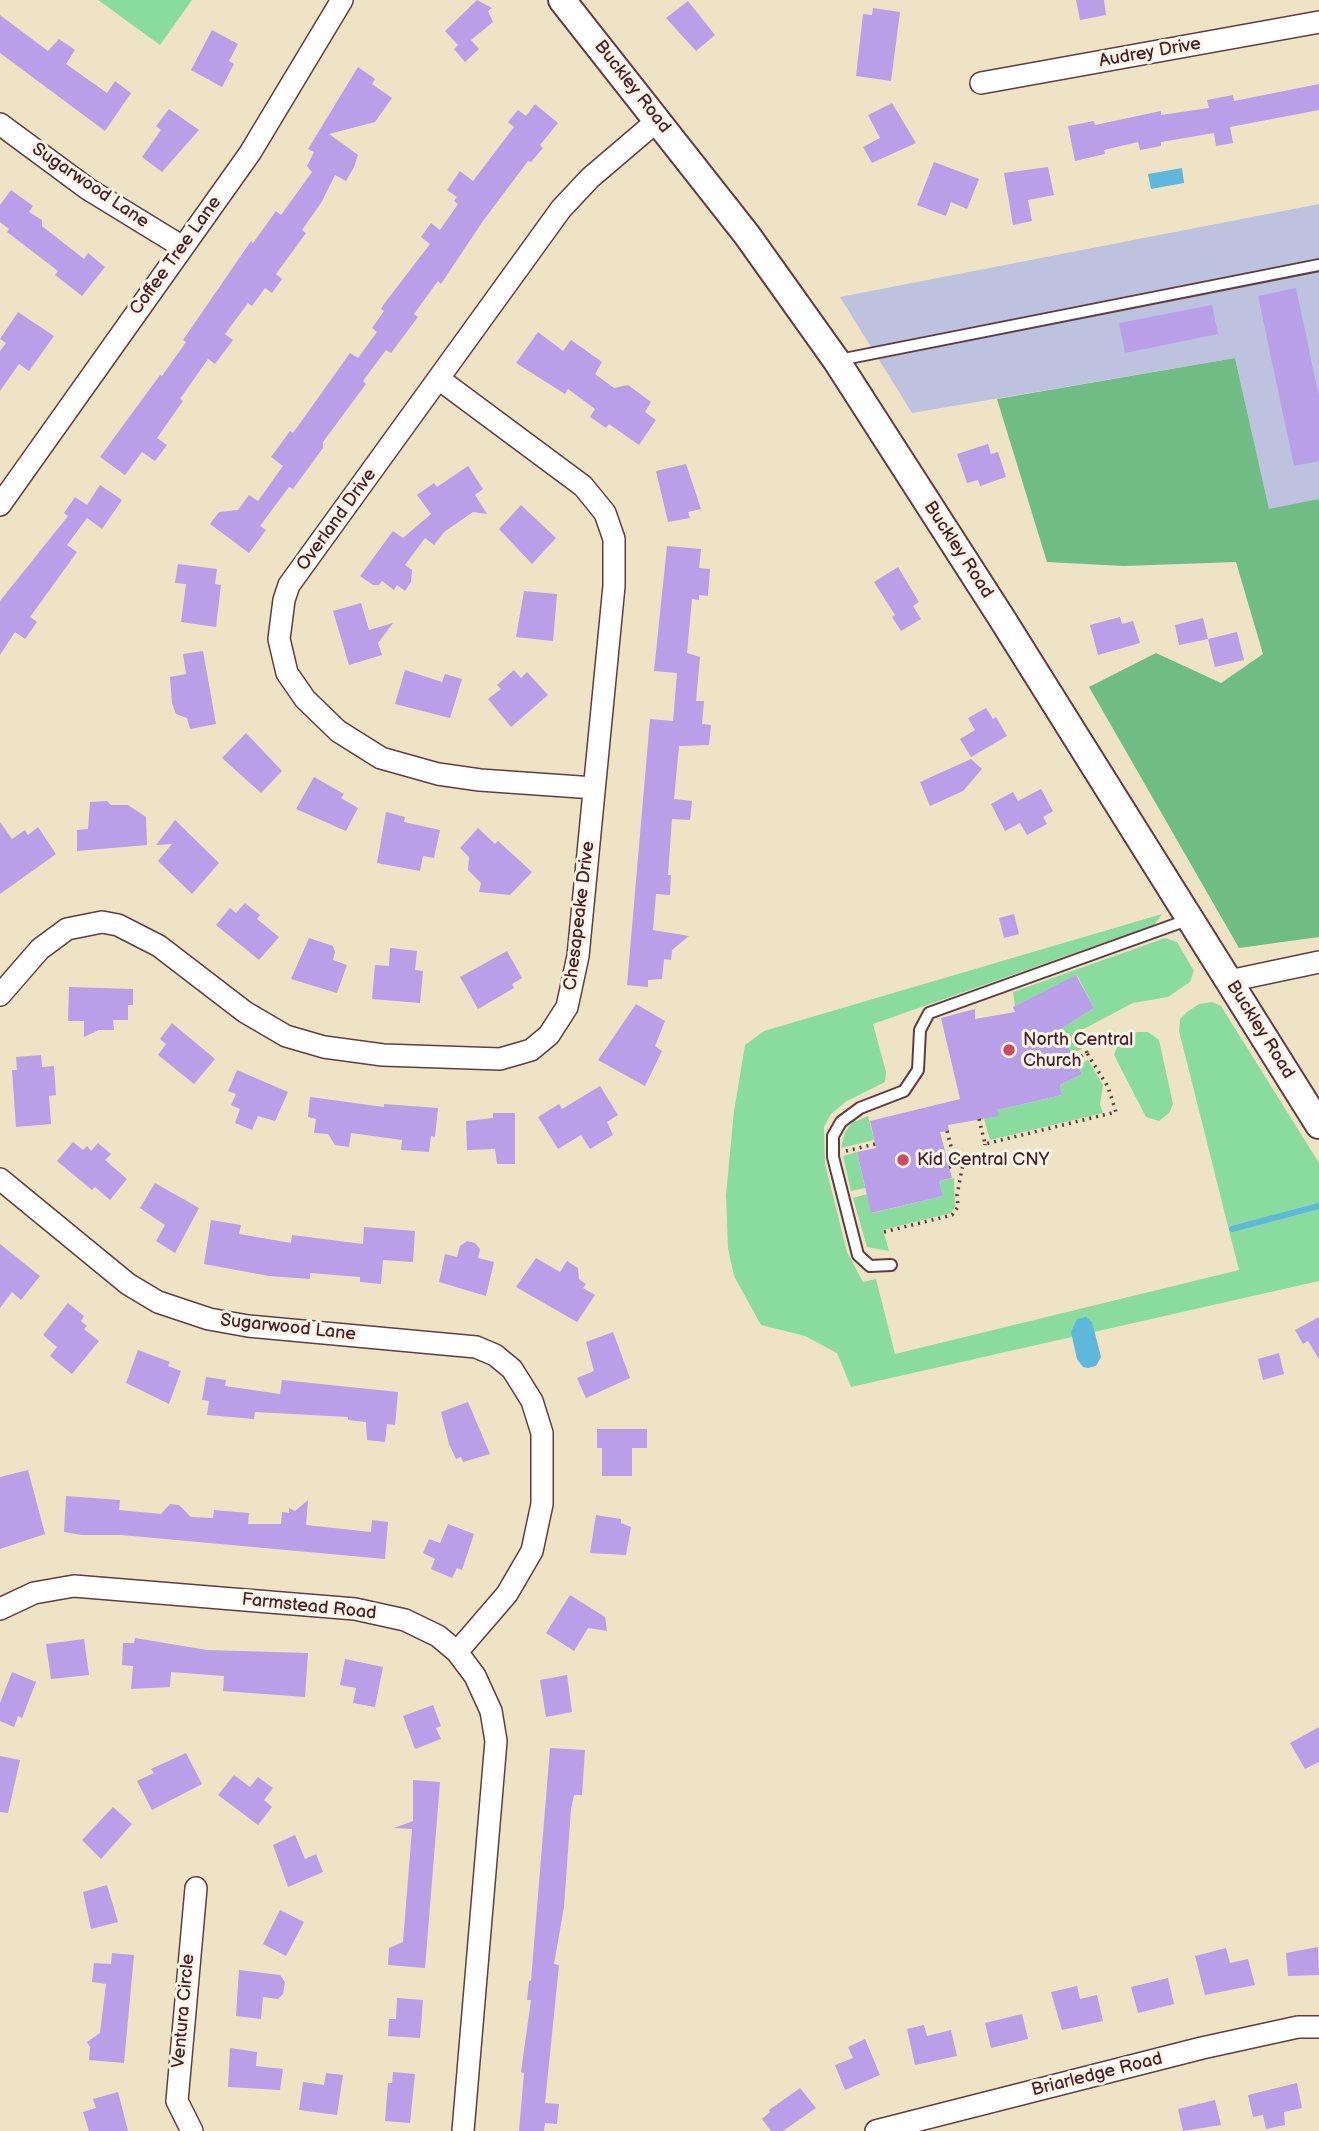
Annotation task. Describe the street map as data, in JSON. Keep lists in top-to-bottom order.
{
  "streets": {
    "street": [
      "Audrey Drive",
      "Buckley Road",
      "Sugarwood Lane",
      "Coffee Tree Lane",
      "Overland Drive",
      "Chesapeake Drive",
      "Farmstead Road",
      "Ventura Circle",
      "Briarledge Road"
    ]
  },
  "crossings": [
    ["Buckley Road", "Overland Drive"],
    ["Sugarwood Lane", "Coffee Tree Lane"],
    ["Sugarwood Lane", "Farmstead Road"],
    ["Overland Drive", "Chesapeake Drive"]
  ],
  "places": ["North Central Church", "Kid Central CNY"]
}
